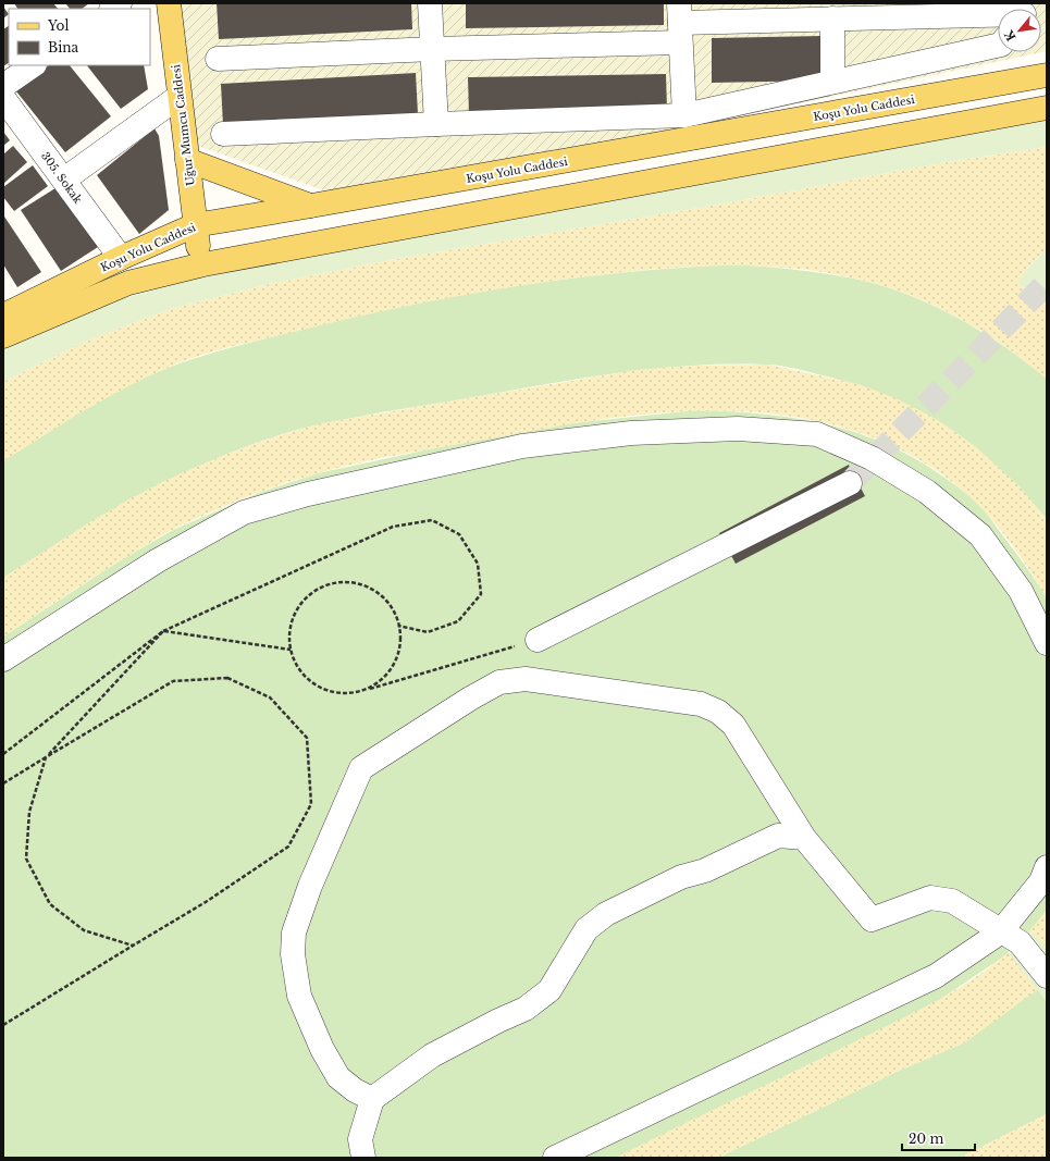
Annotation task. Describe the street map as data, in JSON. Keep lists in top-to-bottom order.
{
  "streets": {
    "main road": ["Koşu Yolu Caddesi", "Uğur Mumcu Caddesi"],
    "street": ["305. Sokak"]
  },
  "crossings": [
    ["Koşu Yolu Caddesi", "Uğur Mumcu Caddesi"],
    ["Koşu Yolu Caddesi", "305. Sokak"]
  ],
  "legend": ["Yol", "Bina"],
  "scale_bar": "20 m",
  "north": "bottom left"
}
